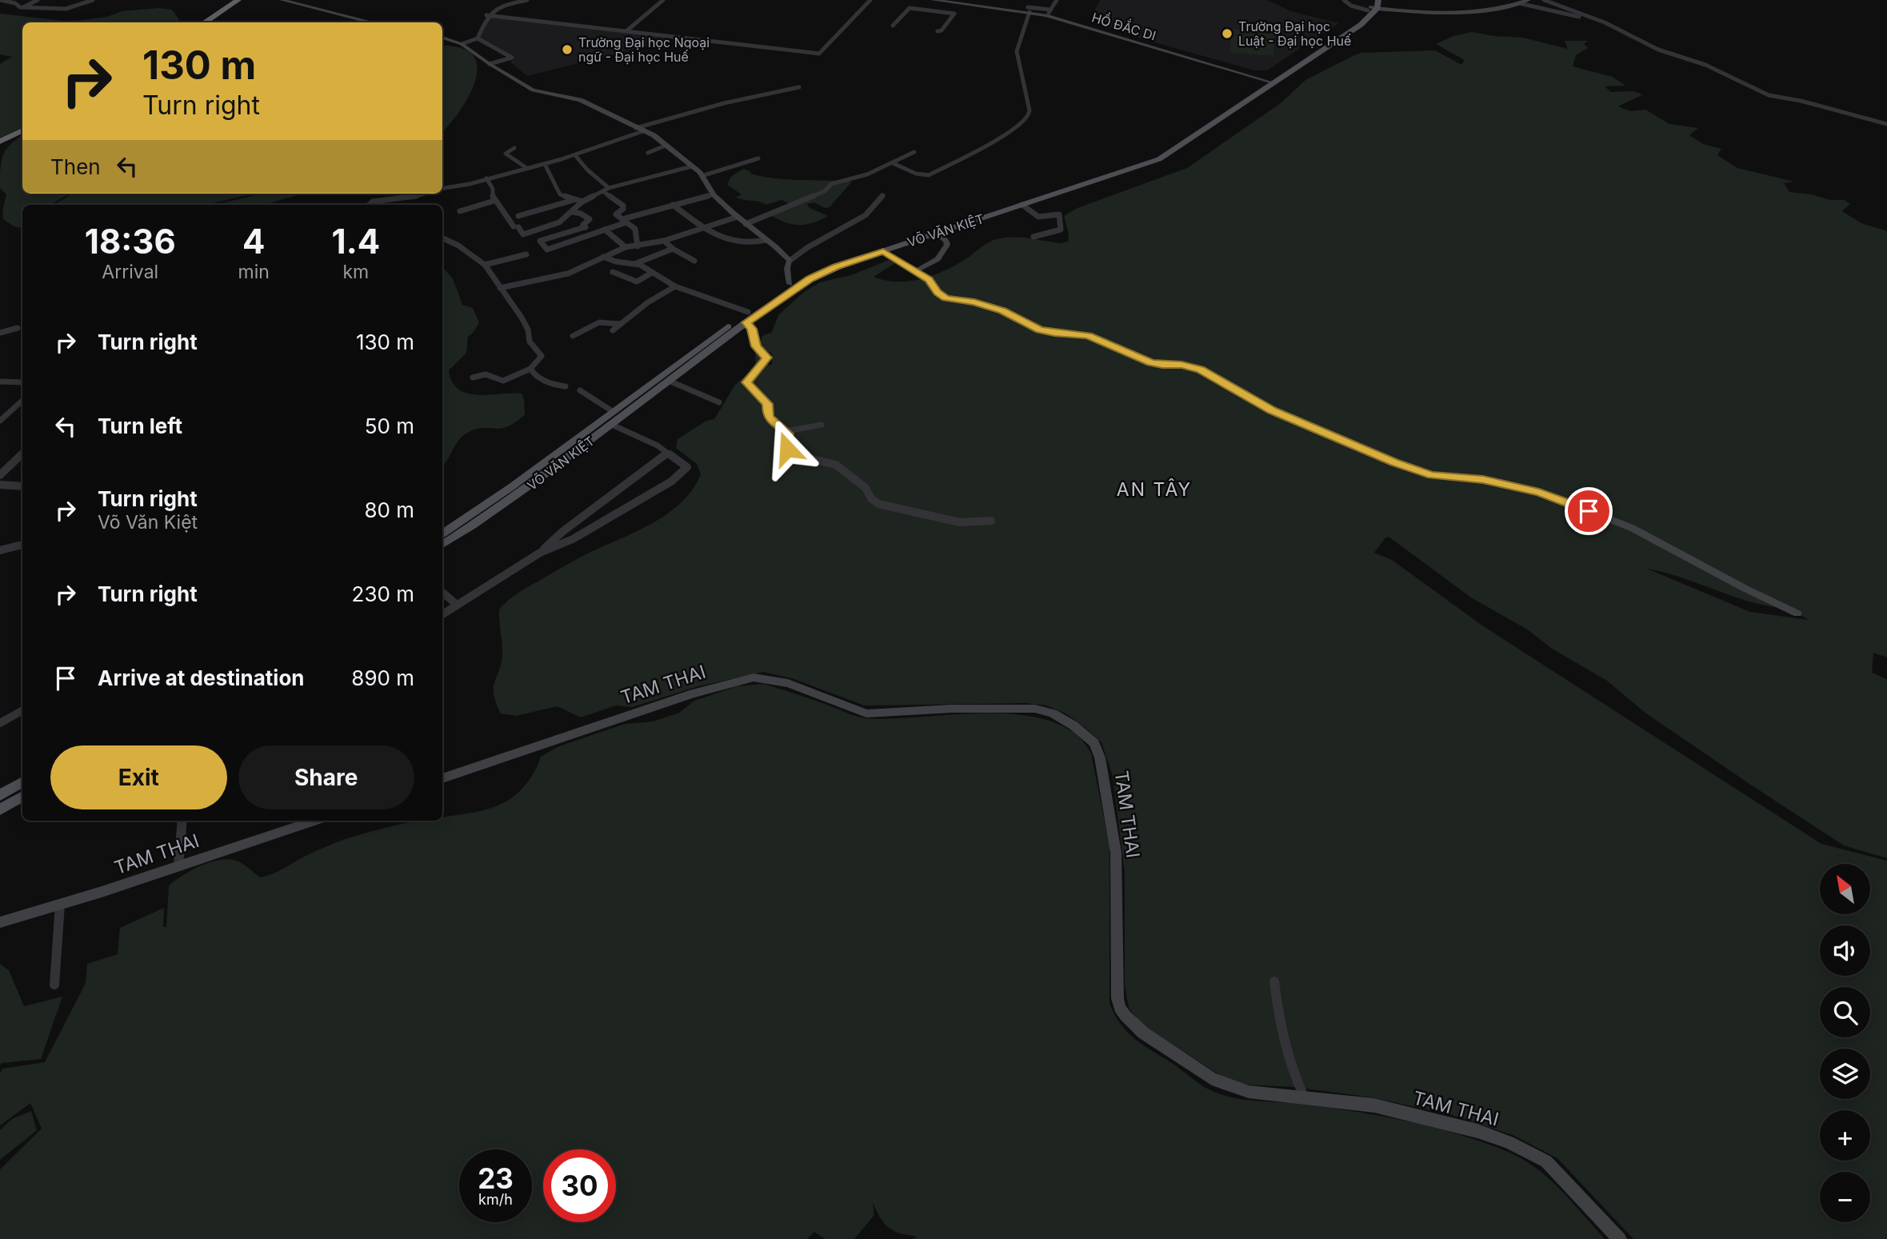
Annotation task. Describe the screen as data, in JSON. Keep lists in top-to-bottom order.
{
  "streets": {
    "main road": ["VÕ VĂN KIỆT"],
    "street": ["HỒ ĐẮC DI", "TAM THAI"]
  },
  "crossings": [
    ["HỒ ĐẮC DI", "VÕ VĂN KIỆT"]
  ],
  "districts": ["AN TÂY"],
  "places": ["Trường Đại học Luật - Đại học Huế", "Trường Đại học Ngoại ngữ - Đại học Huế"],
  "north": "top left",
  "page": {
    "turn": ["130 m", "Turn right"],
    "then": "Then",
    "eta": [
      "18:36",
      "Arrival",
      "4",
      "min",
      "1.4",
      "km"
    ],
    "list": [
      {
        "name": "Turn right",
        "value": "130 m"
      },
      {
        "name": "Turn left",
        "value": "50 m"
      },
      {
        "name": "Turn right",
        "note": "Võ Văn Kiệt",
        "value": "80 m"
      },
      {
        "name": "Turn right",
        "value": "230 m"
      },
      {
        "name": "Arrive at destination",
        "value": "890 m"
      }
    ],
    "buttons": ["Exit", "Share"],
    "map_buttons": ["+", "−"],
    "speed": "23 km/h",
    "limit": "30"
  }
}
